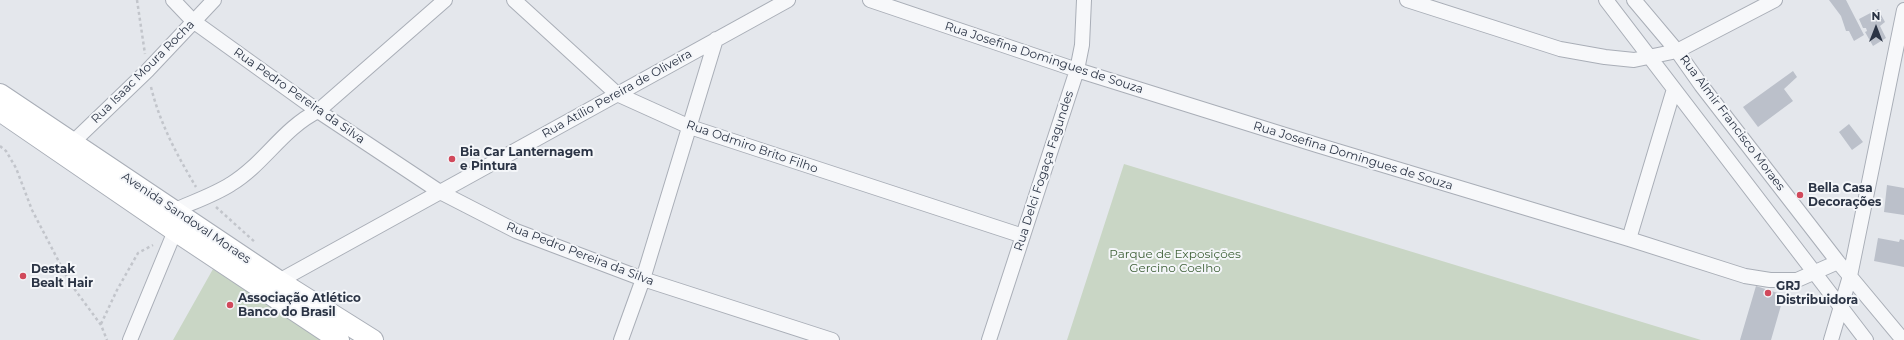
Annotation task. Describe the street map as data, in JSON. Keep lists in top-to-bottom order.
{
  "streets": {
    "main road": ["Avenida Sandoval Moraes"],
    "street": [
      "Rua Josefina Domingues de Souza",
      "Rua Isaac Moura Rocha",
      "Rua Atílio Pereira de Oliveira",
      "Rua Pedro Pereira da Silva",
      "Rua Almir Francisco Moraes",
      "Rua Odmiro Brito Filho",
      "Rua Delci Fogaça Fagundes"
    ]
  },
  "crossings": [
    ["Rua Josefina Domingues de Souza", "Rua Almir Francisco Moraes"],
    ["Rua Josefina Domingues de Souza", "Rua Delci Fogaça Fagundes"],
    ["Rua Isaac Moura Rocha", "Rua Pedro Pereira da Silva"],
    ["Rua Isaac Moura Rocha", "Avenida Sandoval Moraes"],
    ["Rua Atílio Pereira de Oliveira", "Rua Pedro Pereira da Silva"],
    ["Rua Atílio Pereira de Oliveira", "Rua Odmiro Brito Filho"],
    ["Rua Atílio Pereira de Oliveira", "Avenida Sandoval Moraes"],
    ["Rua Odmiro Brito Filho", "Rua Delci Fogaça Fagundes"]
  ],
  "parks": ["Parque de Exposições Gercino Coelho"],
  "places": [
    "Bia Car Lanternagem e Pintura",
    "Bella Casa Decorações",
    "Destak Bealt Hair",
    "GRJ Distribuidora",
    "Associação Atlético Banco do Brasil"
  ],
  "north": "top"
}
